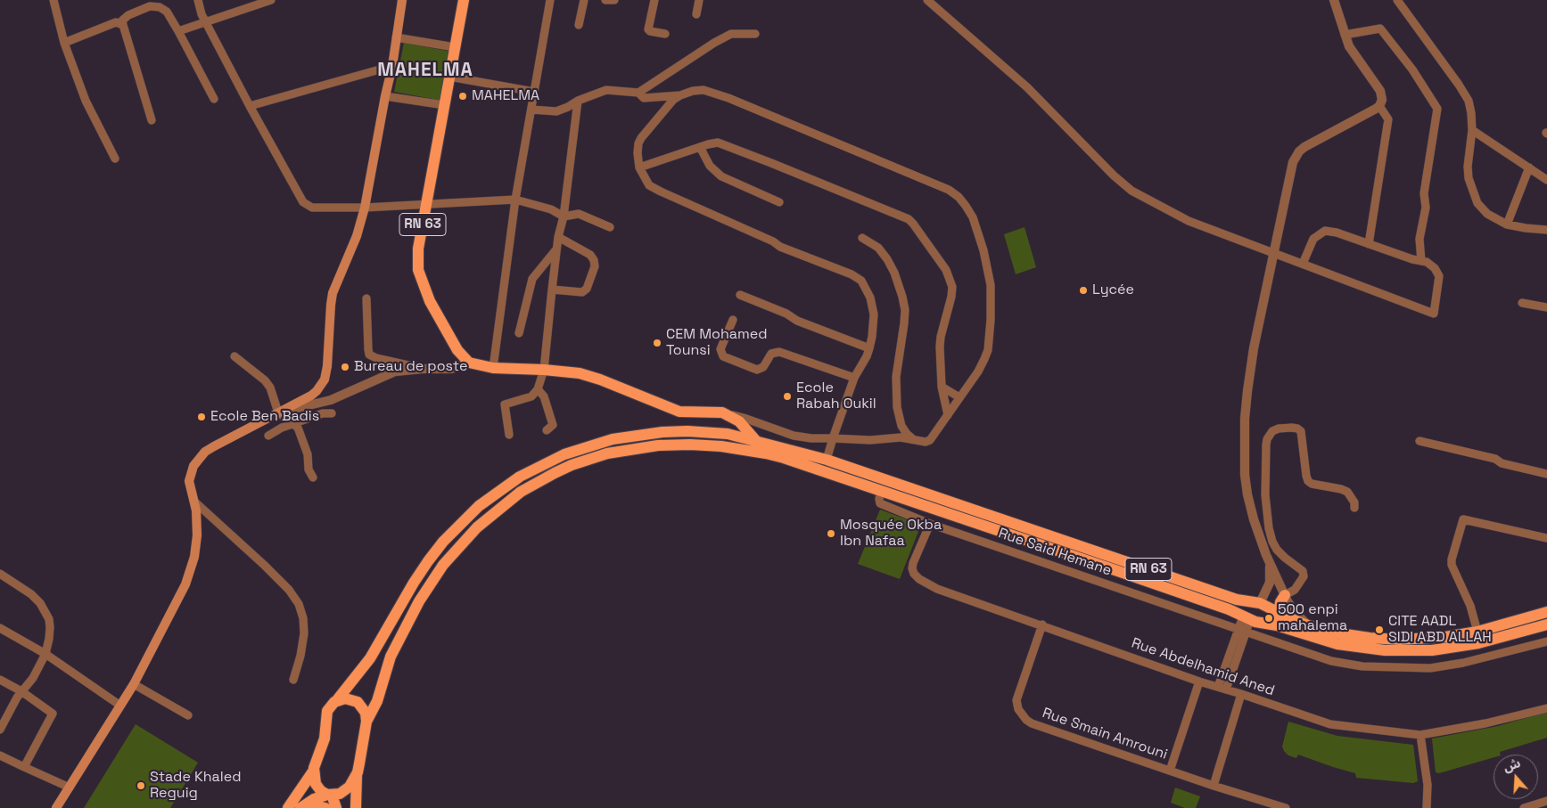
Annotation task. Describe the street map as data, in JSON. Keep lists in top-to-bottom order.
{
  "streets": {
    "main road": ["RN 63"],
    "street": ["Rue Said Hemane", "Rue Abdelhamid Aned", "Rue Smain Amrouni"]
  },
  "crossings": [
    ["Rue Said Hemane", "Rue Abdelhamid Aned"],
    ["Rue Abdelhamid Aned", "Rue Smain Amrouni"]
  ],
  "districts": ["MAHELMA"],
  "places": [
    "MAHELMA",
    "Lycée",
    "CEM Mohamed Tounsi",
    "Bureau de poste",
    "Ecole Rabah Oukil",
    "Ecole Ben Badis",
    "Mosquée Okba Ibn Nafaa",
    "500 enpi mahalema",
    "CITE AADL SIDI ABD ALLAH",
    "Stade Khaled Reguig"
  ],
  "north": "top"
}
